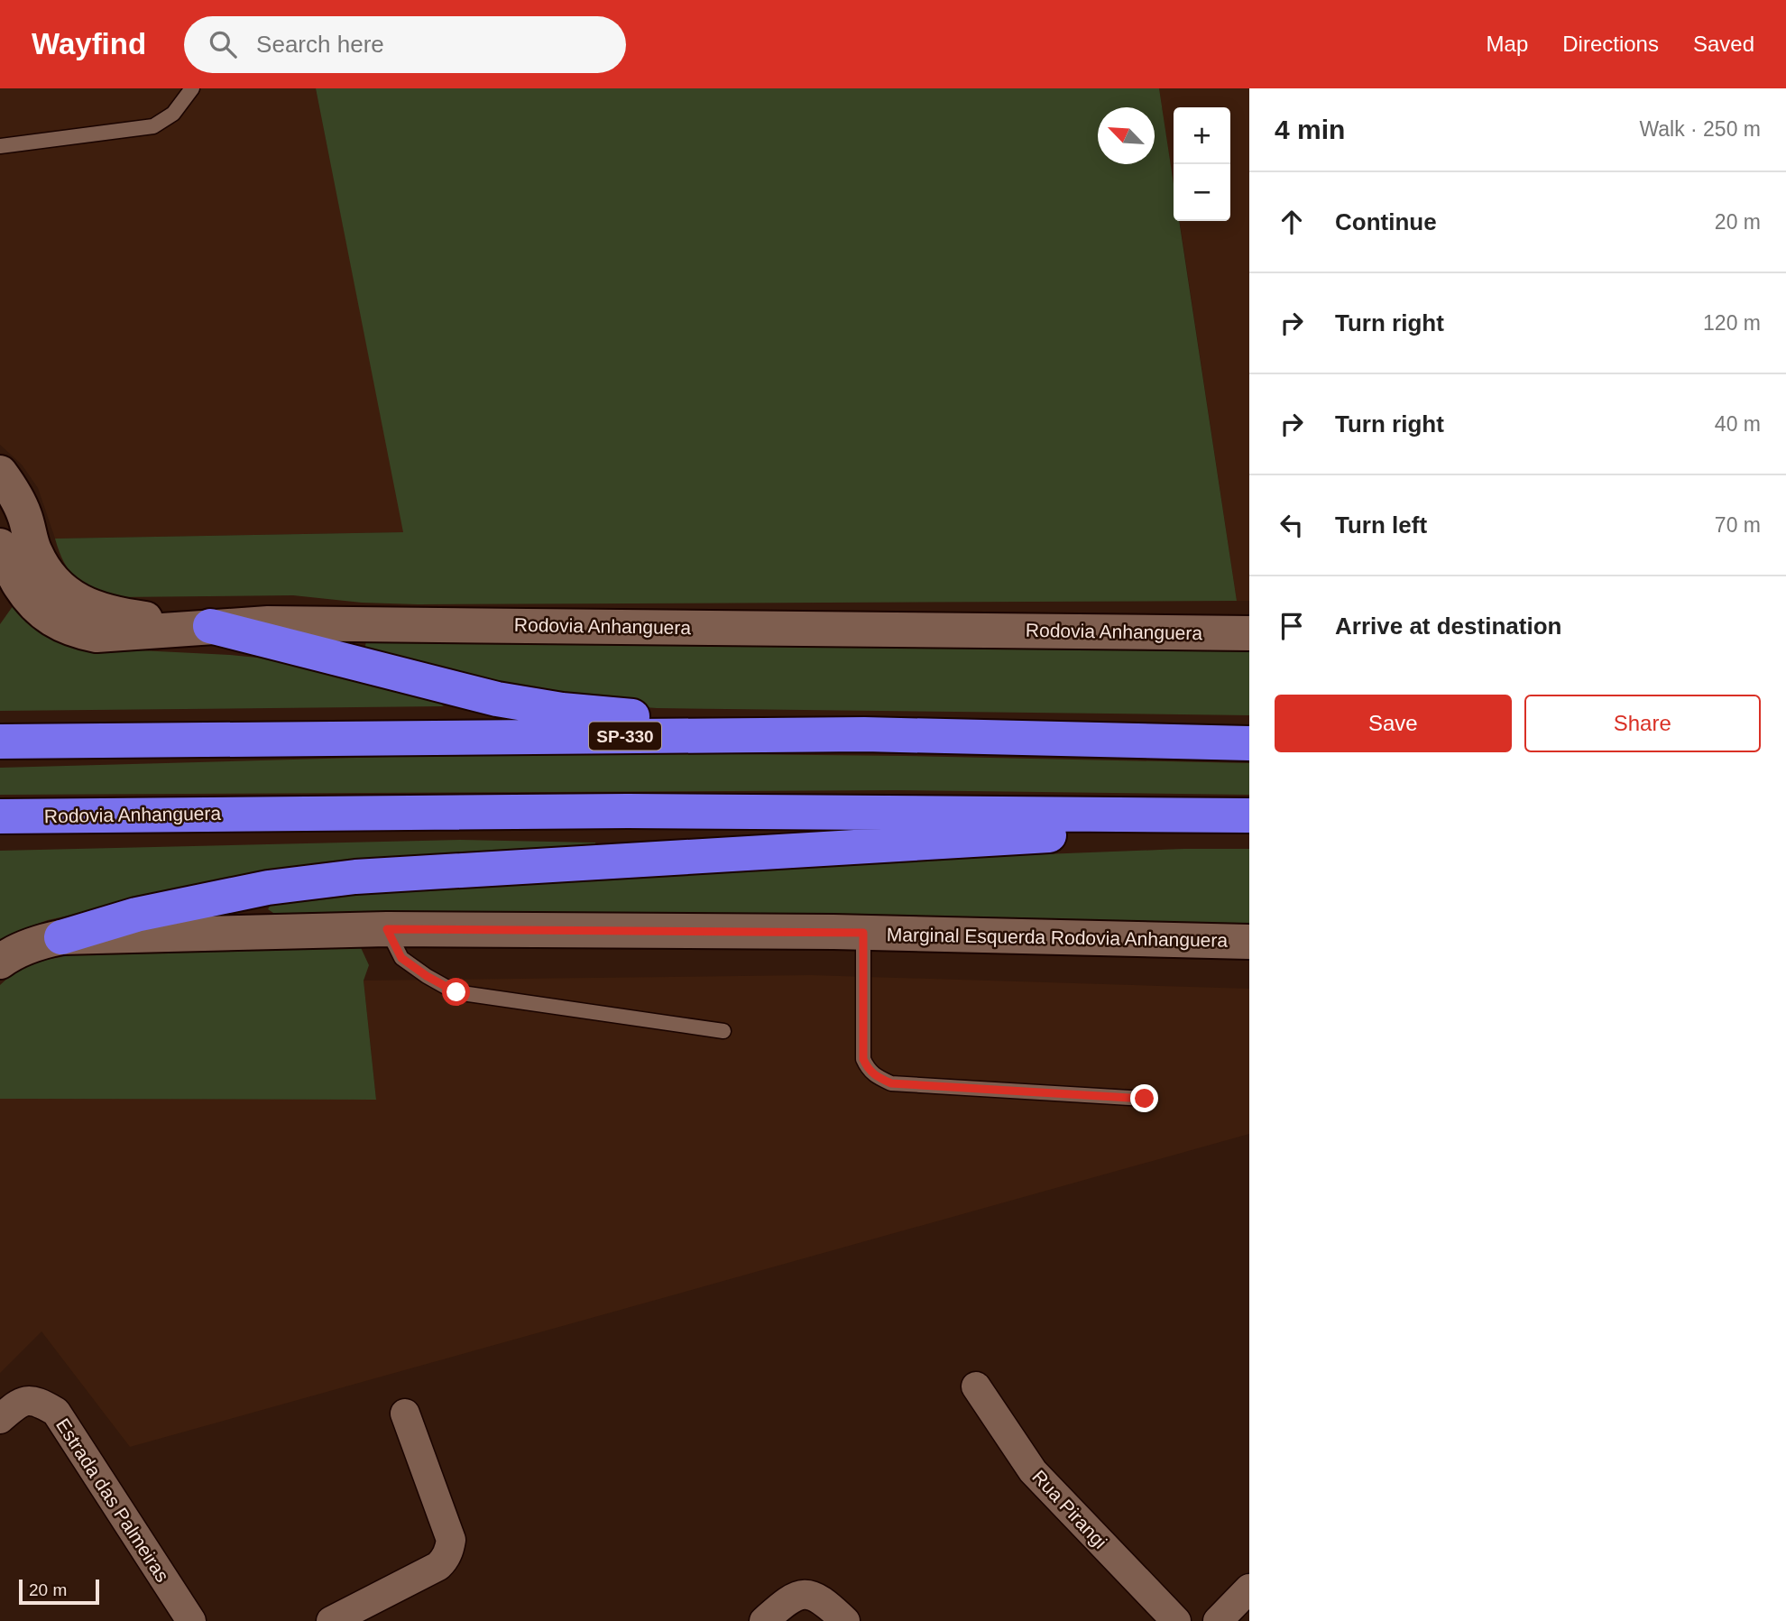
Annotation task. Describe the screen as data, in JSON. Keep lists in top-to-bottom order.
{
  "streets": {
    "highway": ["Rodovia Anhanguera", "SP-330"],
    "street": ["Marginal Esquerda Rodovia Anhanguera", "Estrada das Palmeiras", "Rua Pirangi"]
  },
  "scale_bar": "20 m",
  "north": "top left",
  "page": {
    "header": "Wayfind",
    "search": "Search here",
    "nav": ["Map", "Directions", "Saved"],
    "heading": ["4 min", "Walk · 250 m"],
    "map_buttons": ["+", "−"],
    "list": [
      ["Continue", "20 m"],
      ["Turn right", "120 m"],
      ["Turn right", "40 m"],
      ["Turn left", "70 m"],
      "Arrive at destination"
    ],
    "buttons": ["Save", "Share"],
    "scale": "20 m"
  }
}
